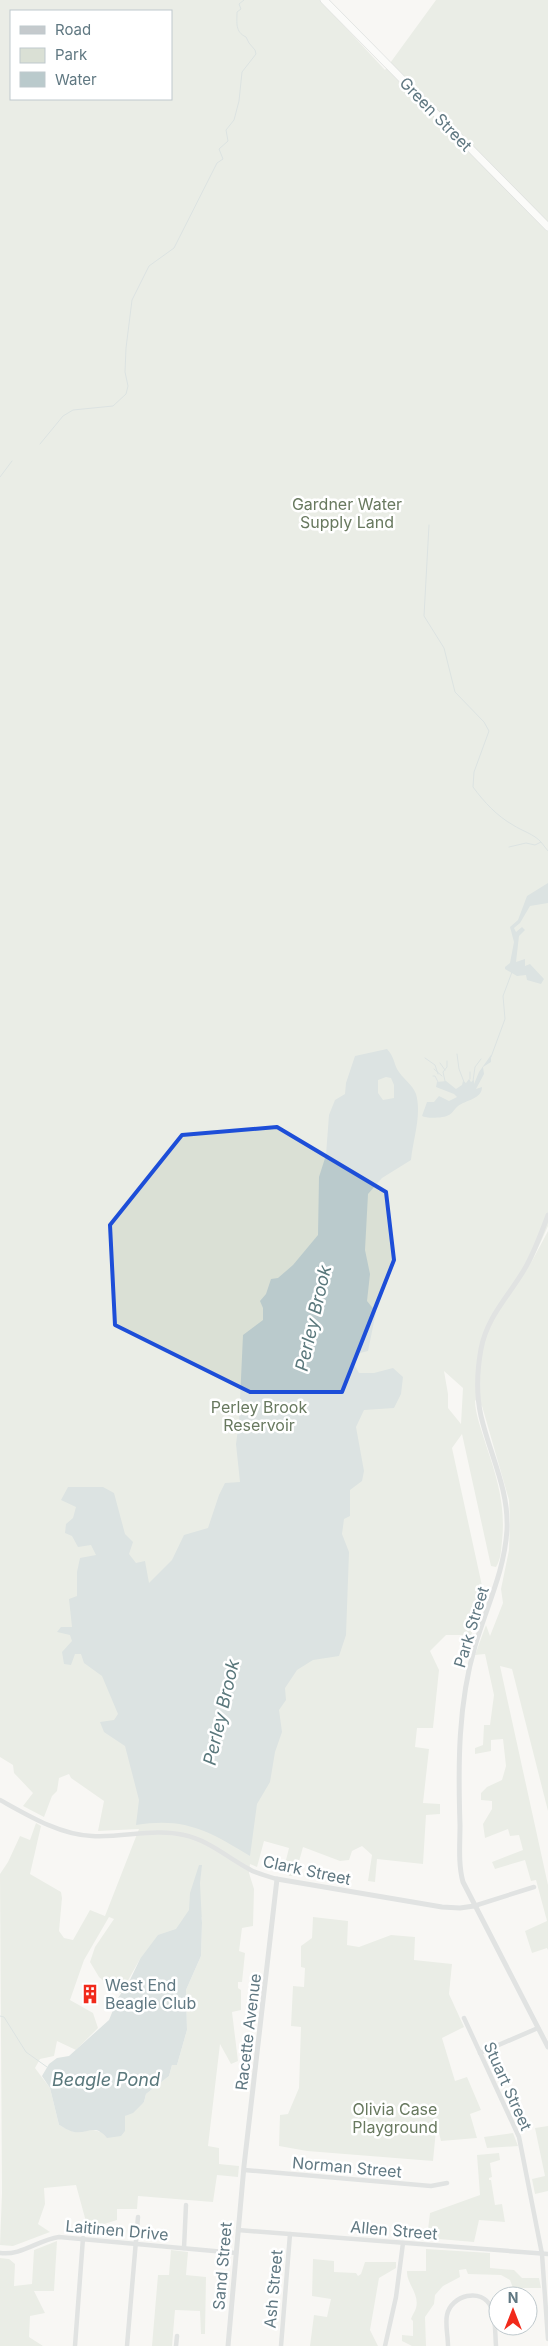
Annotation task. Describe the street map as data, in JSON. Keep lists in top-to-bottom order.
{
  "streets": {
    "highway": ["Green Street"],
    "street": [
      "Park Street",
      "Clark Street",
      "Racette Avenue",
      "Stuart Street",
      "Norman Street",
      "Laitinen Drive",
      "Allen Street",
      "Sand Street",
      "Ash Street"
    ]
  },
  "crossings": [
    ["Park Street", "Clark Street"],
    ["Clark Street", "Racette Avenue"],
    ["Racette Avenue", "Norman Street"],
    ["Racette Avenue", "Sand Street"],
    ["Stuart Street", "Allen Street"],
    ["Laitinen Drive", "Sand Street"],
    ["Allen Street", "Sand Street"],
    ["Allen Street", "Ash Street"]
  ],
  "water": ["Perley Brook", "Beagle Pond"],
  "parks": ["Gardner Water Supply Land", "Perley Brook Reservoir", "Olivia Case Playground"],
  "places": {
    "building": ["West End Beagle Club"]
  },
  "legend": ["Road", "Park", "Water"],
  "north": "top"
}
